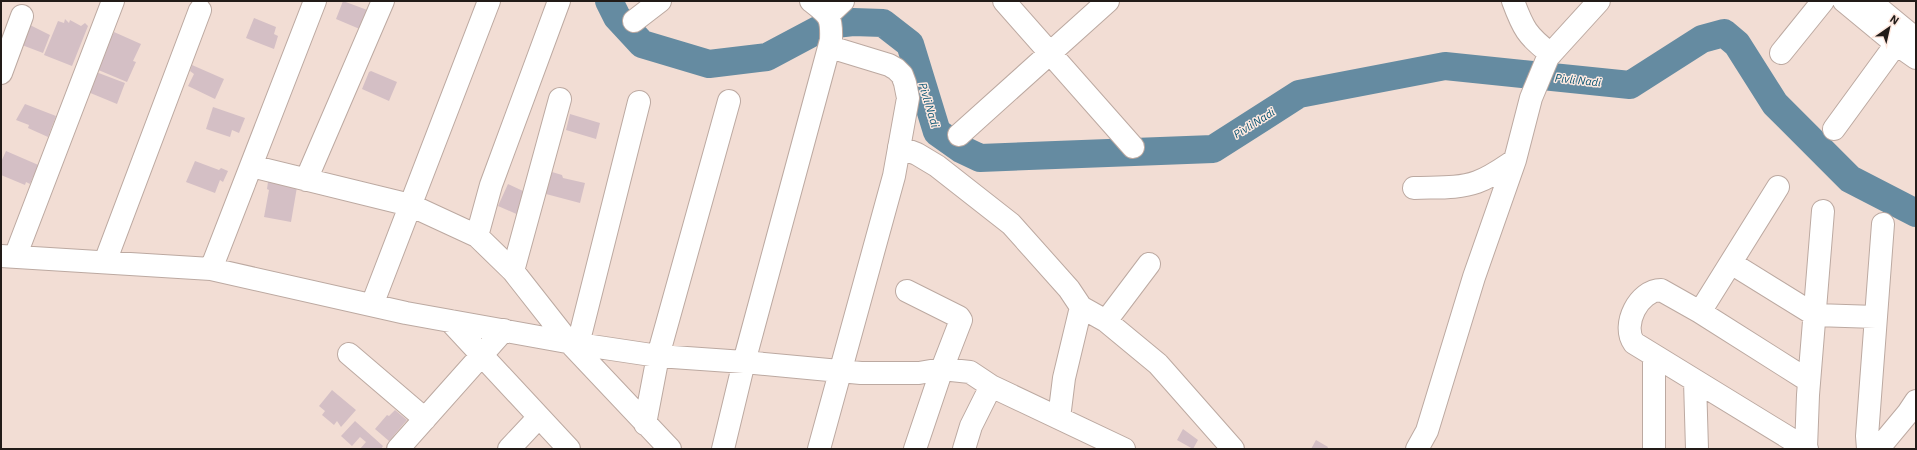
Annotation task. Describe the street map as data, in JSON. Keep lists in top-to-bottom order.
{
  "water": ["Pivli Nadi"],
  "north": "top right"
}
